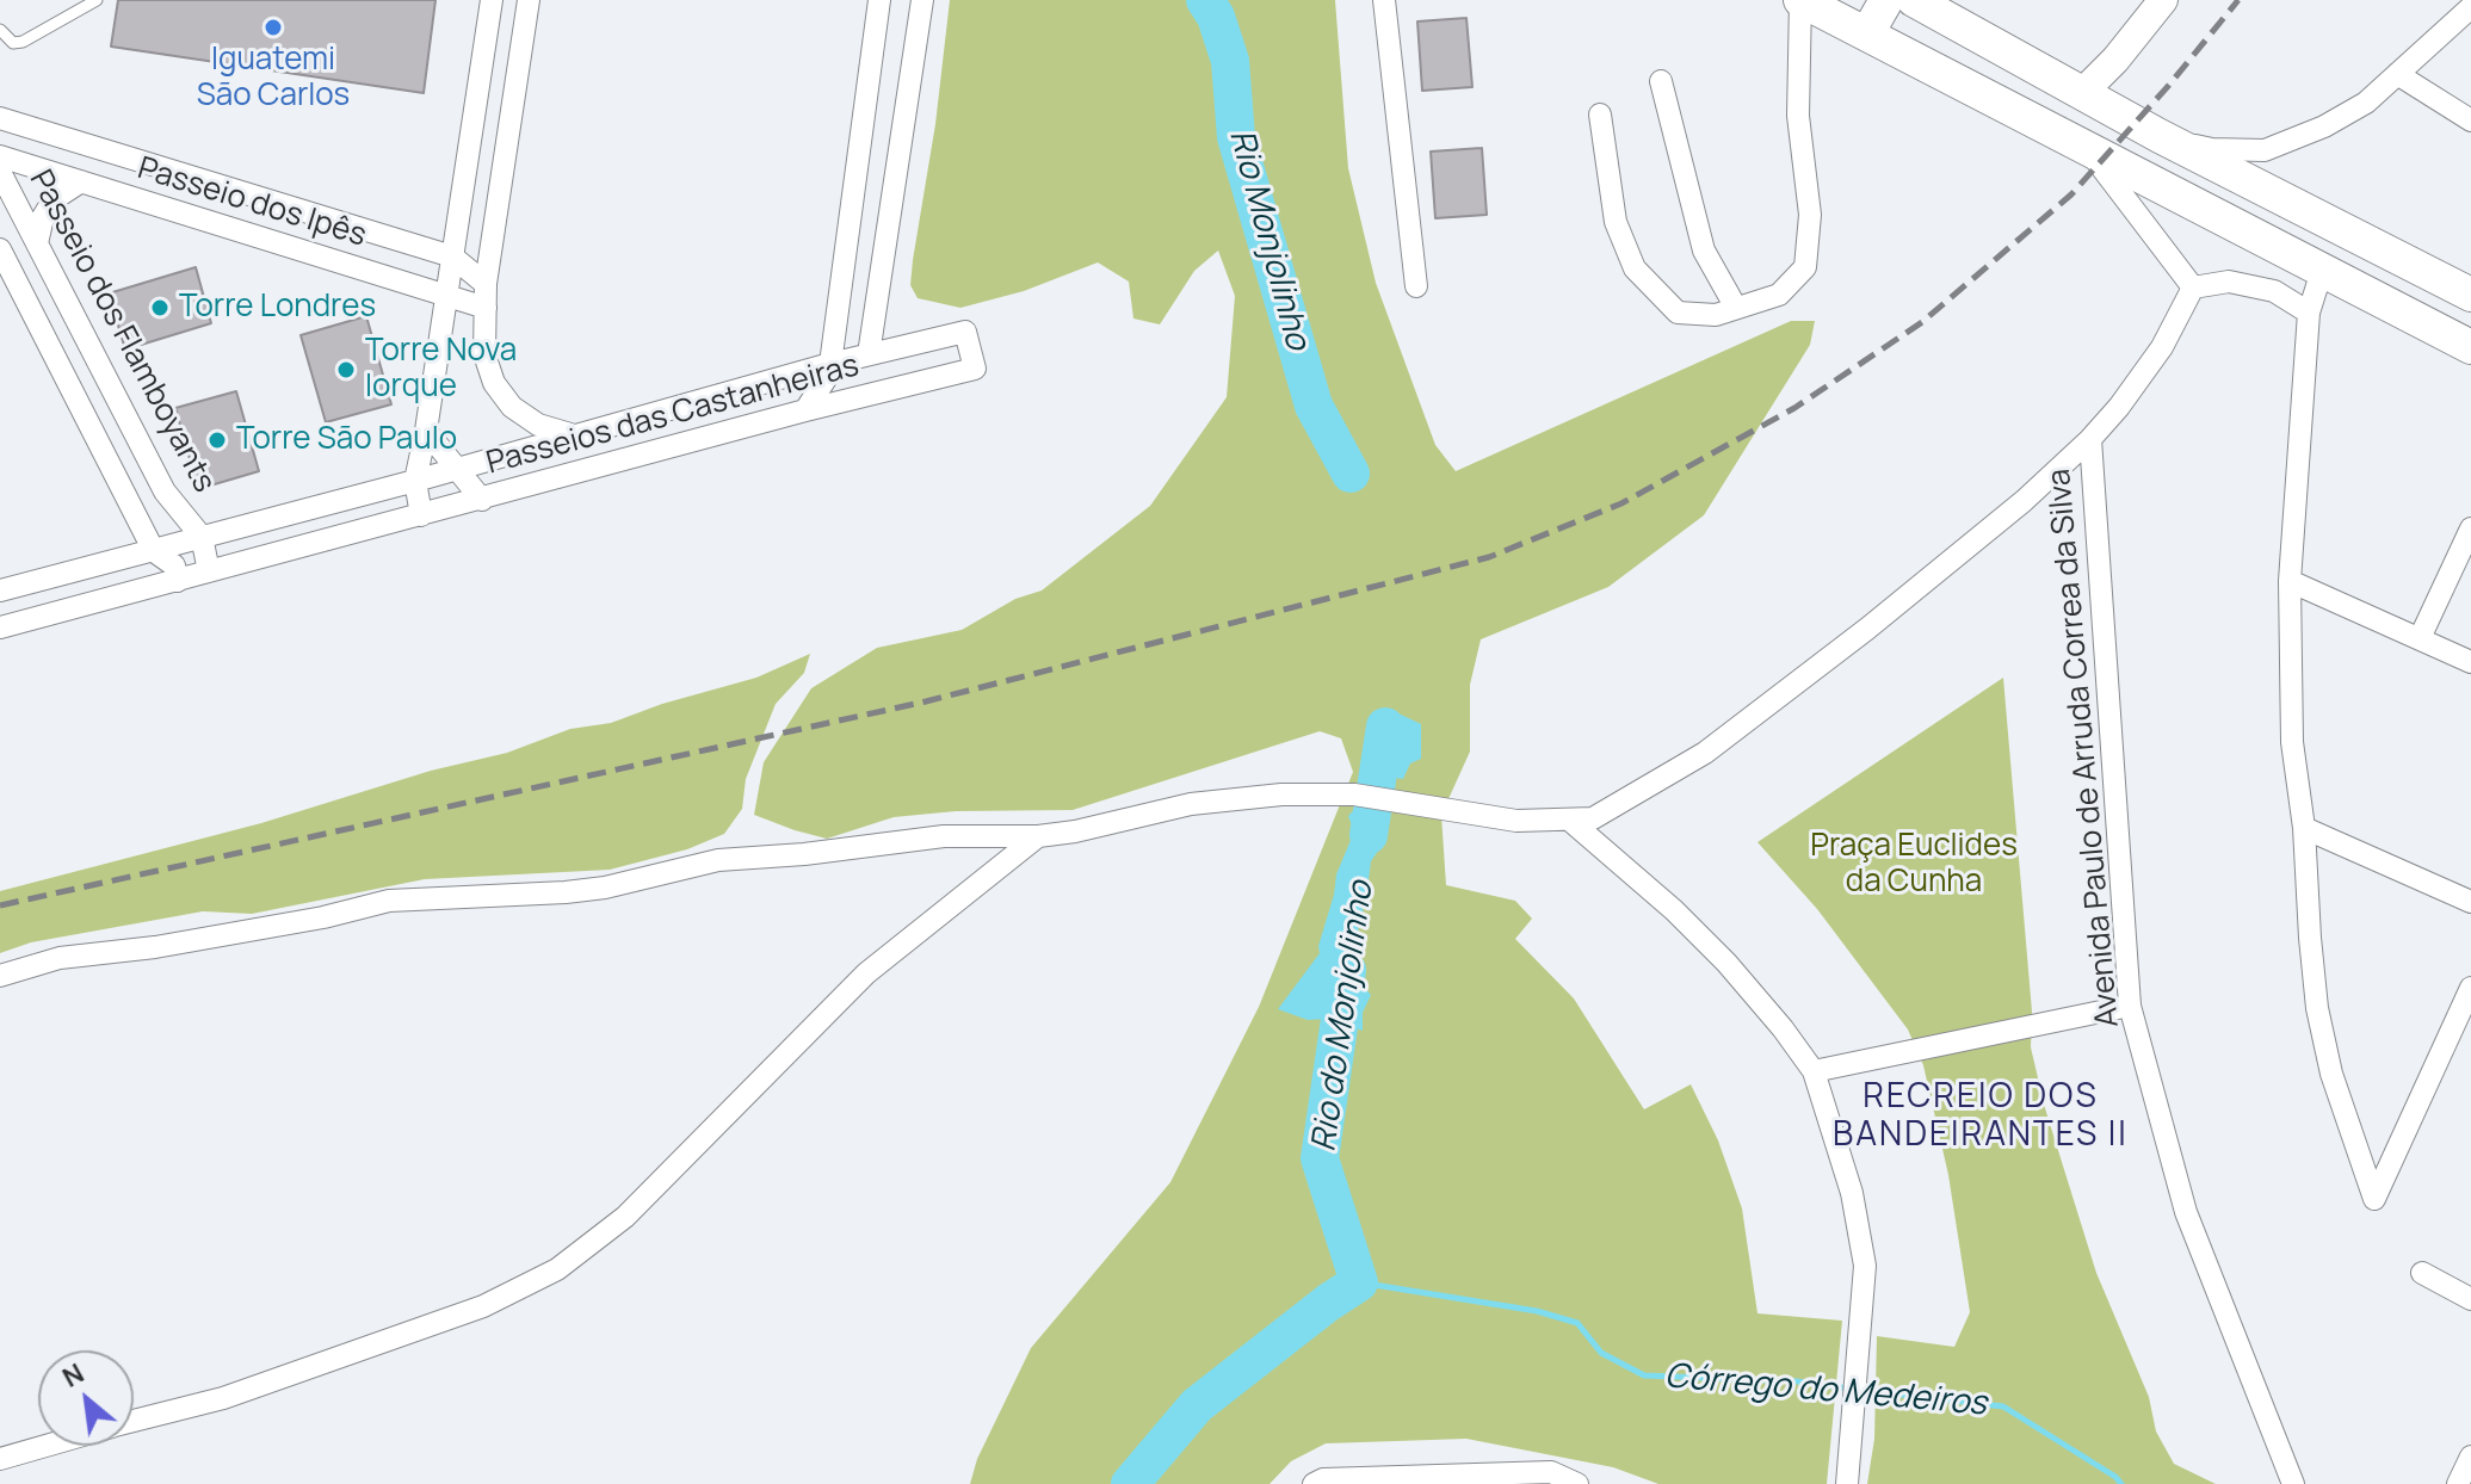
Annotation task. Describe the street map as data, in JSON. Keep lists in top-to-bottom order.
{
  "streets": {
    "street": [
      "Passeio dos Ipês",
      "Passeio dos Flamboyants",
      "Passeios das Castanheiras",
      "Avenida Paulo de Arruda Correa da Silva"
    ]
  },
  "crossings": [
    ["Passeio dos Flamboyants", "Passeios das Castanheiras"]
  ],
  "districts": ["RECREIO DOS BANDEIRANTES II"],
  "water": ["Rio Monjolinho", "Rio do Monjolinho", "Córrego do Medeiros"],
  "parks": ["Praça Euclides da Cunha"],
  "places": [
    "Iguatemi São Carlos",
    "Torre Londres",
    "Torre Nova Iorque",
    "Torre São Paulo"
  ],
  "north": "top left"
}
